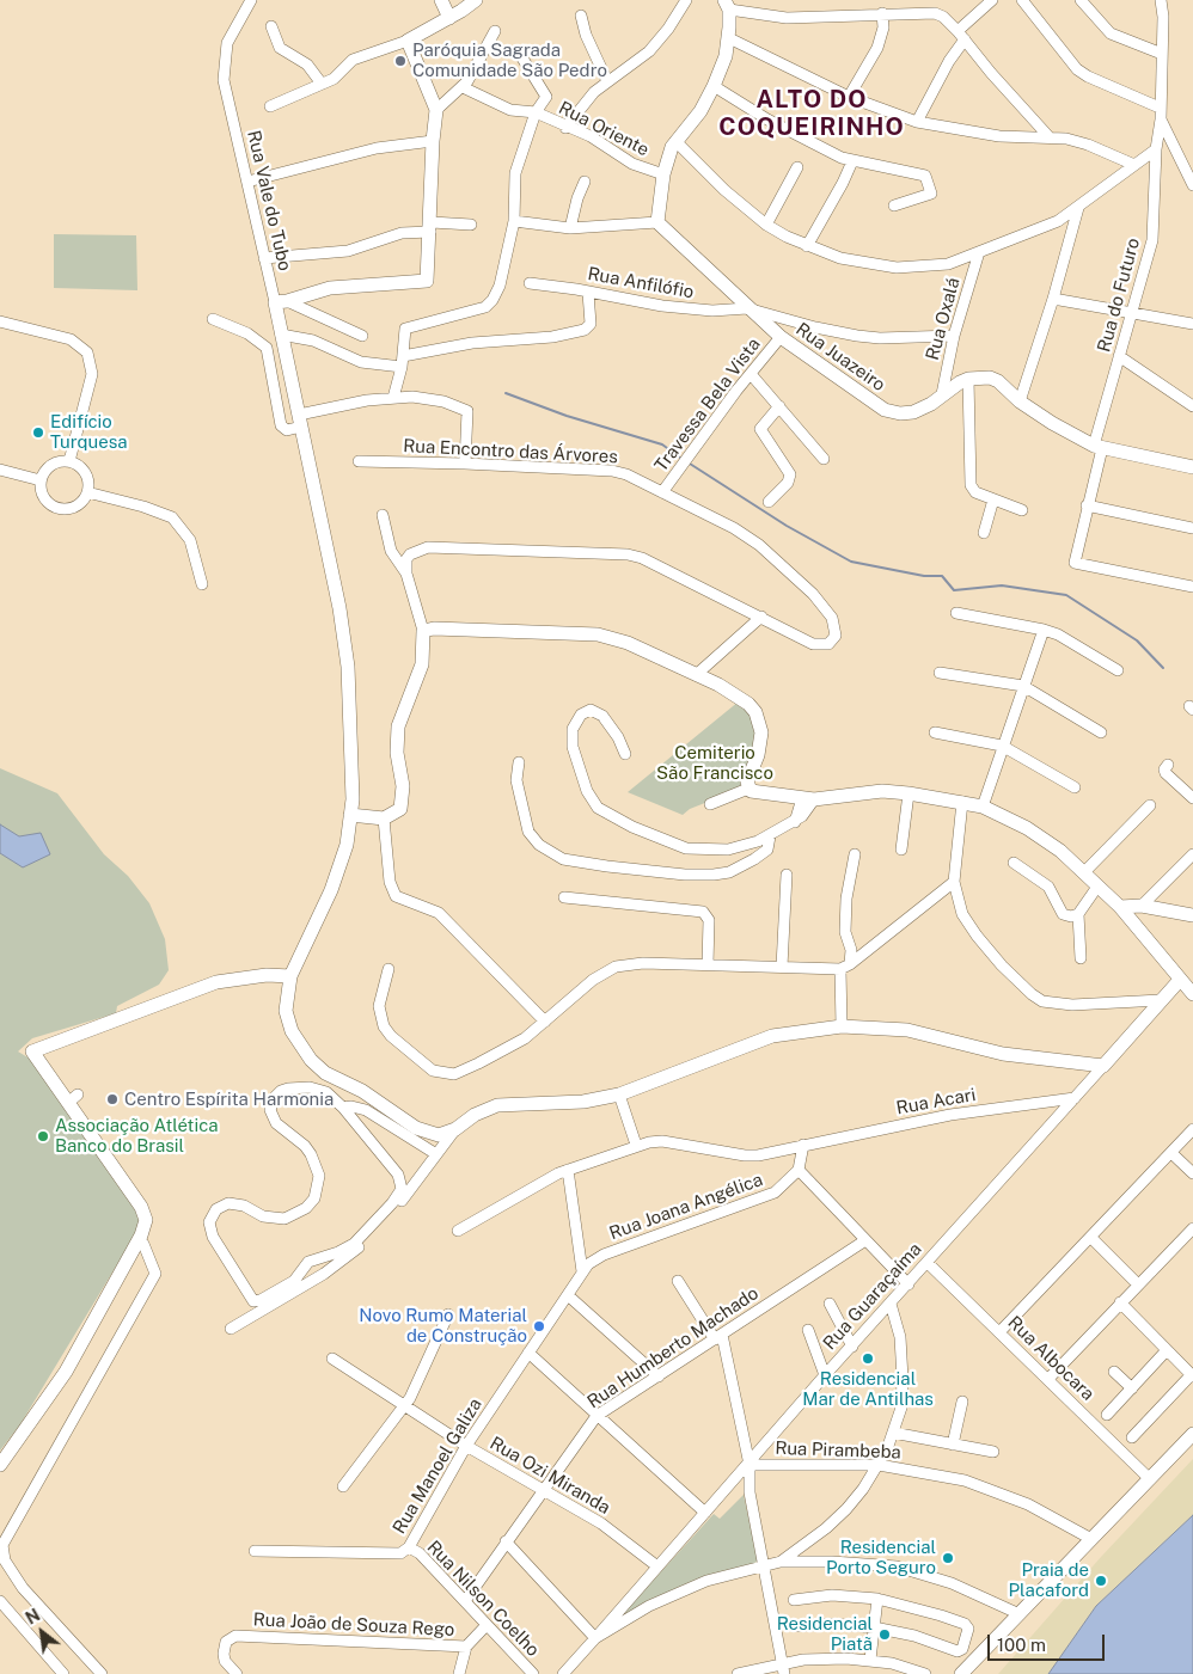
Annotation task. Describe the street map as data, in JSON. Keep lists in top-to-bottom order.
{
  "streets": {
    "main road": ["Rua Vale do Tubo", "Rua Juazeiro", "Rua Guaraçaíma"],
    "street": [
      "Rua Oriente",
      "Rua Anfilófio",
      "Rua do Futuro",
      "Rua Oxalá",
      "Travessa Bela Vista",
      "Rua Encontro das Árvores",
      "Rua Acari",
      "Rua Joana Angélica",
      "Rua Humberto Machado",
      "Rua Albocara",
      "Rua Pirambeba",
      "Rua Manoel Galiza",
      "Rua Ozi Miranda",
      "Rua Nilson Coelho",
      "Rua João de Souza Rego"
    ]
  },
  "crossings": [
    ["Rua Anfilófio", "Rua Oxalá"],
    ["Rua Anfilófio", "Rua Juazeiro"],
    ["Rua Oxalá", "Rua Juazeiro"],
    ["Rua Juazeiro", "Travessa Bela Vista"],
    ["Travessa Bela Vista", "Rua Encontro das Árvores"],
    ["Rua Acari", "Rua Guaraçaíma"],
    ["Rua Joana Angélica", "Rua Manoel Galiza"],
    ["Rua Guaraçaíma", "Rua Albocara"],
    ["Rua Guaraçaíma", "Rua Pirambeba"],
    ["Rua Guaraçaíma", "Rua Ozi Miranda"],
    ["Rua Humberto Machado", "Rua Ozi Miranda"],
    ["Rua Humberto Machado", "Rua Nilson Coelho"],
    ["Rua Manoel Galiza", "Rua Ozi Miranda"],
    ["Rua Manoel Galiza", "Rua Nilson Coelho"],
    ["Rua Nilson Coelho", "Rua João de Souza Rego"]
  ],
  "districts": ["ALTO DO COQUEIRINHO"],
  "parks": ["Cemiterio São Francisco"],
  "places": [
    "Paróquia Sagrada Comunidade São Pedro",
    "Edifício Turquesa",
    "Centro Espírita Harmonia",
    "Associação Atlética Banco do Brasil",
    "Novo Rumo Material de Construção",
    "Residencial Mar de Antilhas",
    "Residencial Porto Seguro",
    "Praia de Placaford",
    "Residencial Piatã"
  ],
  "scale_bar": "100 m",
  "north": "top left"
}
